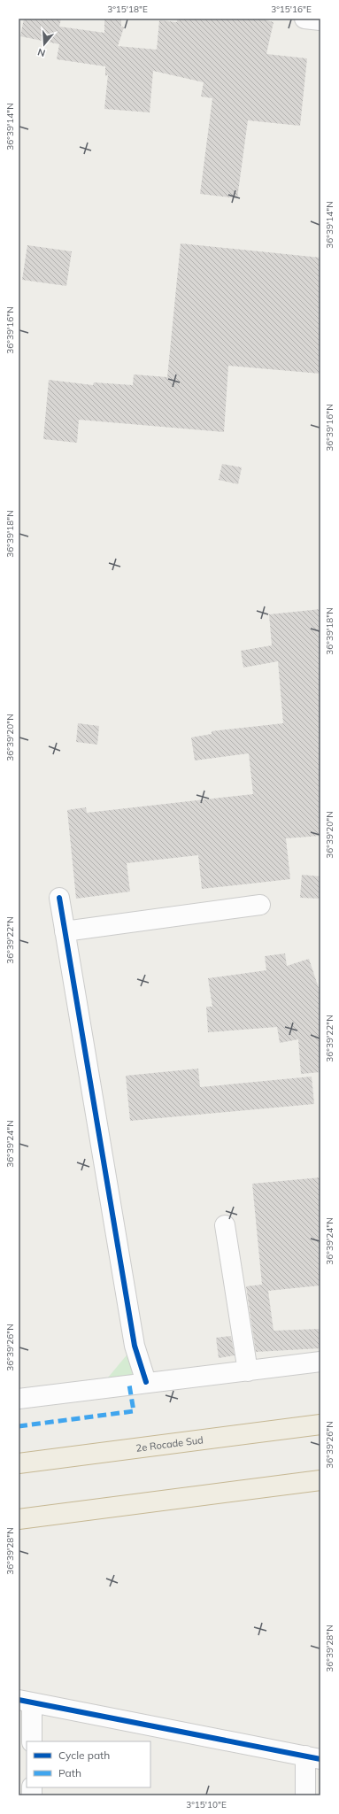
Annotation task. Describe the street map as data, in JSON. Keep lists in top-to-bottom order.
{
  "streets": {
    "highway": ["2e Rocade Sud"]
  },
  "legend": ["Cycle path", "Path"],
  "north": "bottom",
  "coordinates": [
    "3°15'18\"E",
    "3°15'16\"E",
    "36°39'14\"N",
    "36°39'16\"N",
    "36°39'18\"N",
    "36°39'20\"N",
    "36°39'22\"N",
    "36°39'24\"N",
    "36°39'26\"N",
    "36°39'28\"N",
    "3°15'10\"E"
  ]
}
